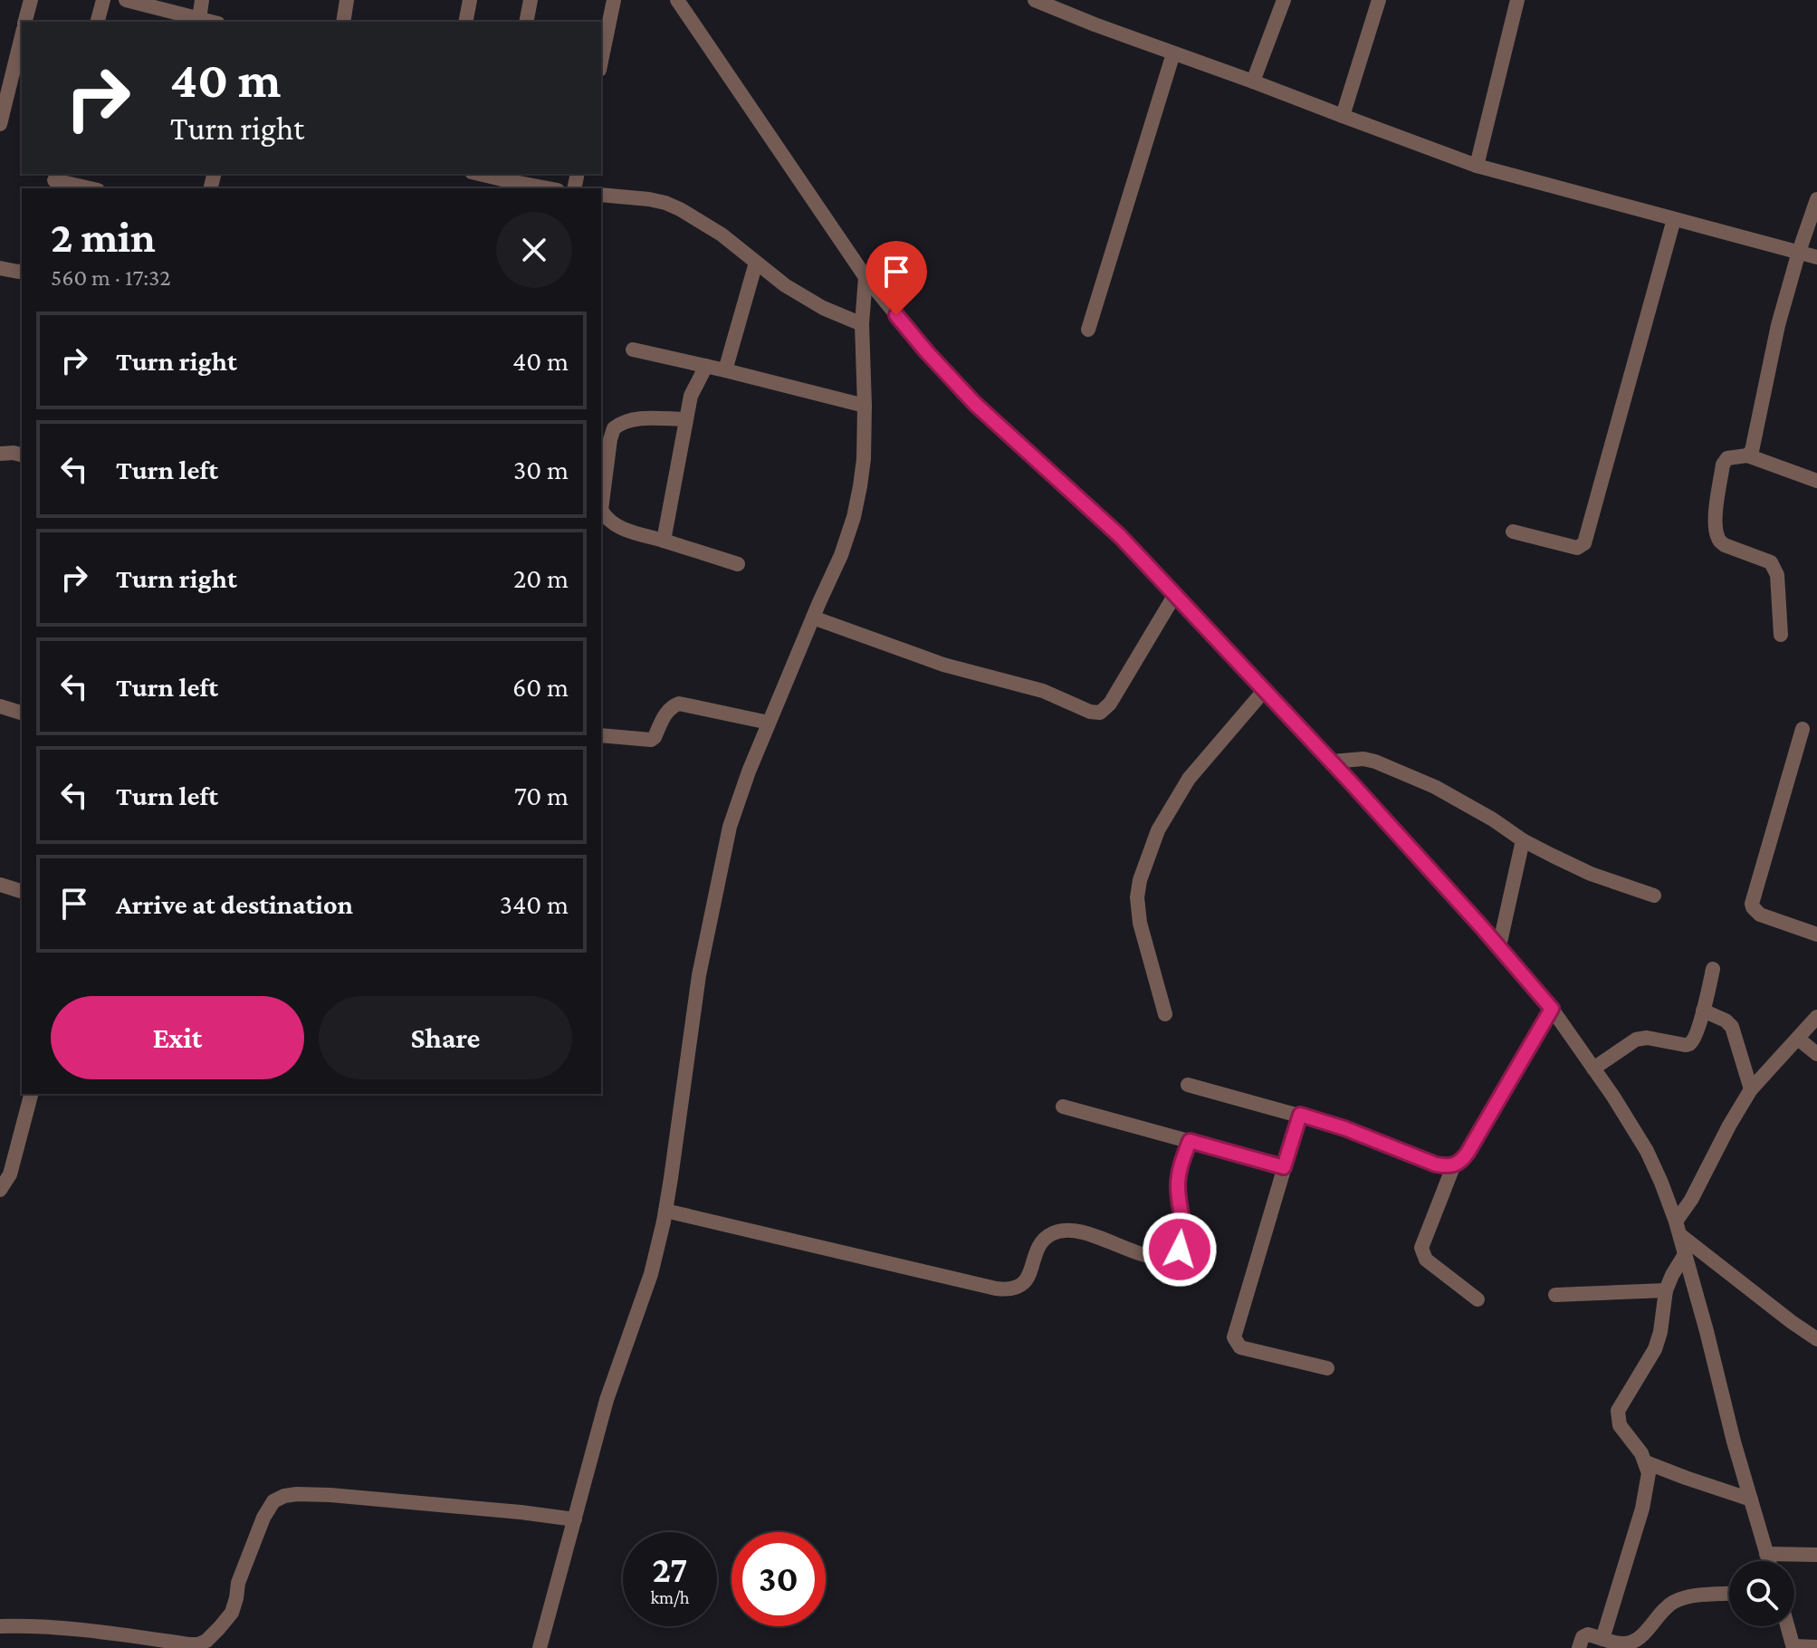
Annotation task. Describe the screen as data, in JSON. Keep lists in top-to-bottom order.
{
  "page": {
    "turn": ["40 m", "Turn right"],
    "heading": ["2 min", "560 m · 17:32"],
    "list": [
      {
        "name": "Turn right",
        "value": "40 m"
      },
      {
        "name": "Turn left",
        "value": "30 m"
      },
      {
        "name": "Turn right",
        "value": "20 m"
      },
      {
        "name": "Turn left",
        "value": "60 m"
      },
      {
        "name": "Turn left",
        "value": "70 m"
      },
      {
        "name": "Arrive at destination",
        "value": "340 m"
      }
    ],
    "buttons": ["Exit", "Share"],
    "speed": "27 km/h",
    "limit": "30"
  }
}
